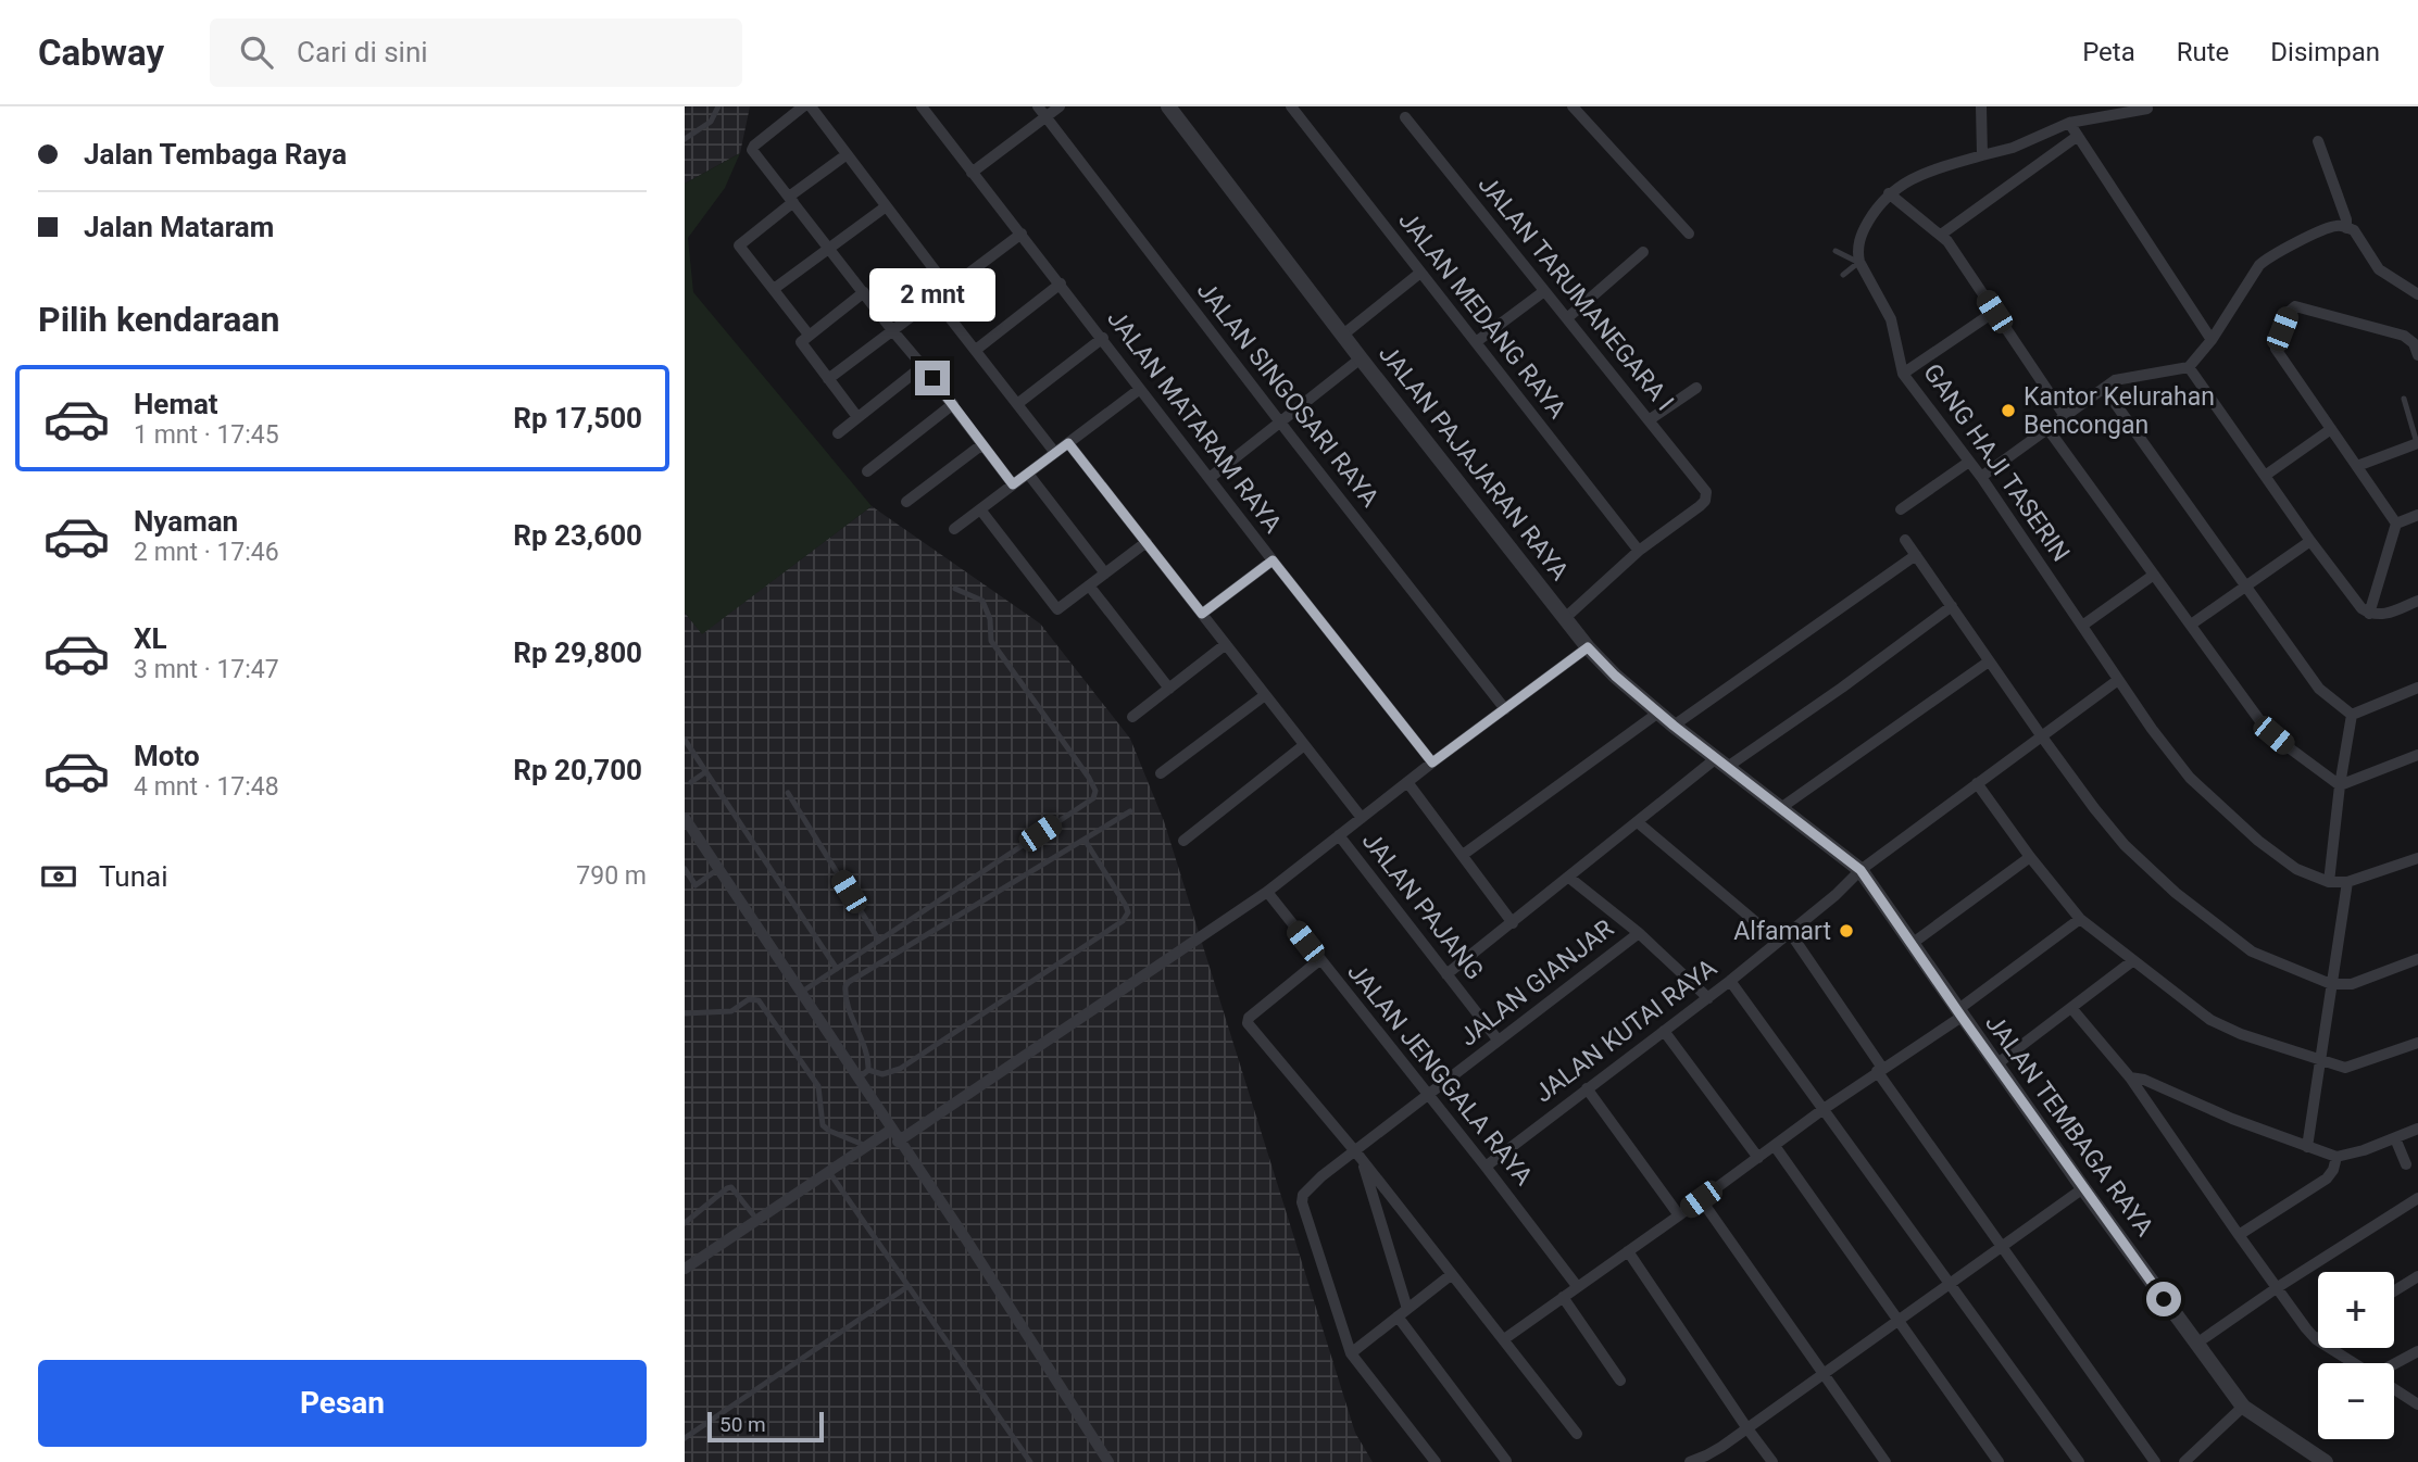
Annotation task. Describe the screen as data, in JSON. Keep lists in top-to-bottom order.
{
  "streets": {
    "street": [
      "JALAN TARUMANEGARA I",
      "JALAN MEDANG RAYA",
      "JALAN SINGOSARI RAYA",
      "JALAN MATARAM RAYA",
      "JALAN PAJAJARAN RAYA",
      "GANG HAJI TASERIN",
      "JALAN PAJANG",
      "JALAN GIANJAR",
      "JALAN KUTAI RAYA",
      "JALAN JENGGALA RAYA",
      "JALAN TEMBAGA RAYA"
    ]
  },
  "crossings": [
    ["JALAN TARUMANEGARA I", "JALAN MEDANG RAYA"],
    ["JALAN PAJAJARAN RAYA", "JALAN TEMBAGA RAYA"],
    ["GANG HAJI TASERIN", "JALAN KUTAI RAYA"],
    ["JALAN PAJANG", "JALAN GIANJAR"],
    ["JALAN GIANJAR", "JALAN JENGGALA RAYA"],
    ["JALAN KUTAI RAYA", "JALAN JENGGALA RAYA"],
    ["JALAN KUTAI RAYA", "JALAN TEMBAGA RAYA"]
  ],
  "places": ["Kantor Kelurahan Bencongan", "Alfamart"],
  "scale_bar": "50 m",
  "page": {
    "header": "Cabway",
    "search": "Cari di sini",
    "nav": ["Peta", "Rute", "Disimpan"],
    "banner": ["Jalan Tembaga Raya", "Jalan Mataram"],
    "bubble": "2 mnt",
    "heading": "Pilih kendaraan",
    "list": [
      {
        "name": "Hemat",
        "note": "1 mnt · 17:45",
        "value": "Rp 17,500"
      },
      {
        "name": "Nyaman",
        "note": "2 mnt · 17:46",
        "value": "Rp 23,600"
      },
      {
        "name": "XL",
        "note": "3 mnt · 17:47",
        "value": "Rp 29,800"
      },
      {
        "name": "Moto",
        "note": "4 mnt · 17:48",
        "value": "Rp 20,700"
      }
    ],
    "pay": ["Tunai", "790 m"],
    "map_buttons": ["+", "−"],
    "buttons": "Pesan",
    "scale": "50 m"
  }
}
